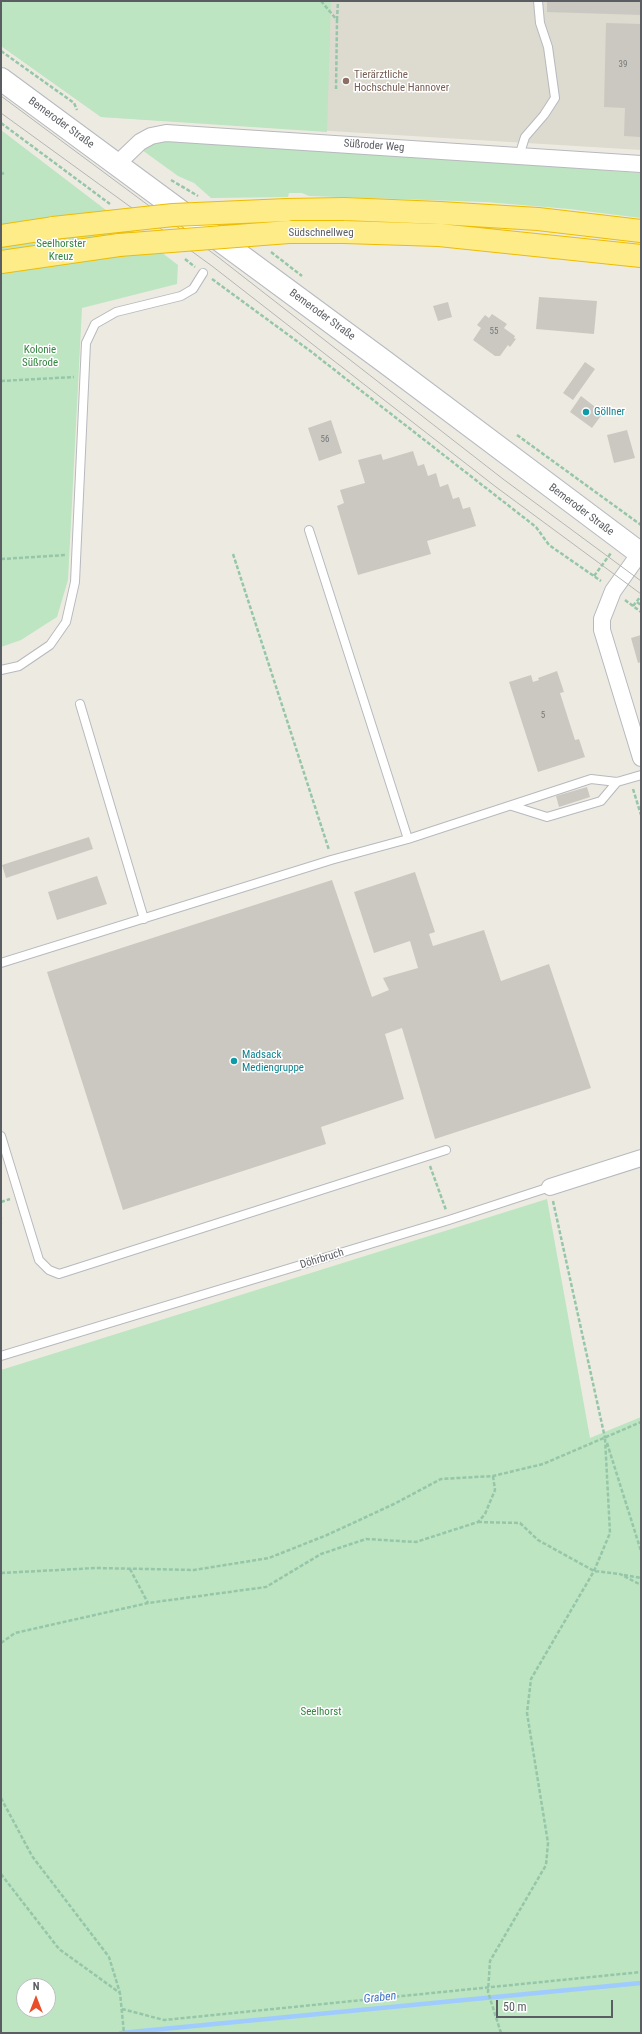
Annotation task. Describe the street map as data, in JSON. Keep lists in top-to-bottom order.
{
  "streets": {
    "highway": ["Südschnellweg"],
    "main road": ["Bemeroder Straße"],
    "street": ["Süßroder Weg", "Döhrbruch"]
  },
  "crossings": [
    ["Bemeroder Straße", "Süßroder Weg"]
  ],
  "water": ["Graben"],
  "parks": ["Seelhorster Kreuz", "Kolonie Süßrode", "Seelhorst"],
  "places": ["Tierärztliche Hochschule Hannover", "Göllner", "Madsack Mediengruppe"],
  "house_numbers": [
    "39",
    "55",
    "56",
    "5"
  ],
  "scale_bar": "50 m",
  "north": "top"
}
